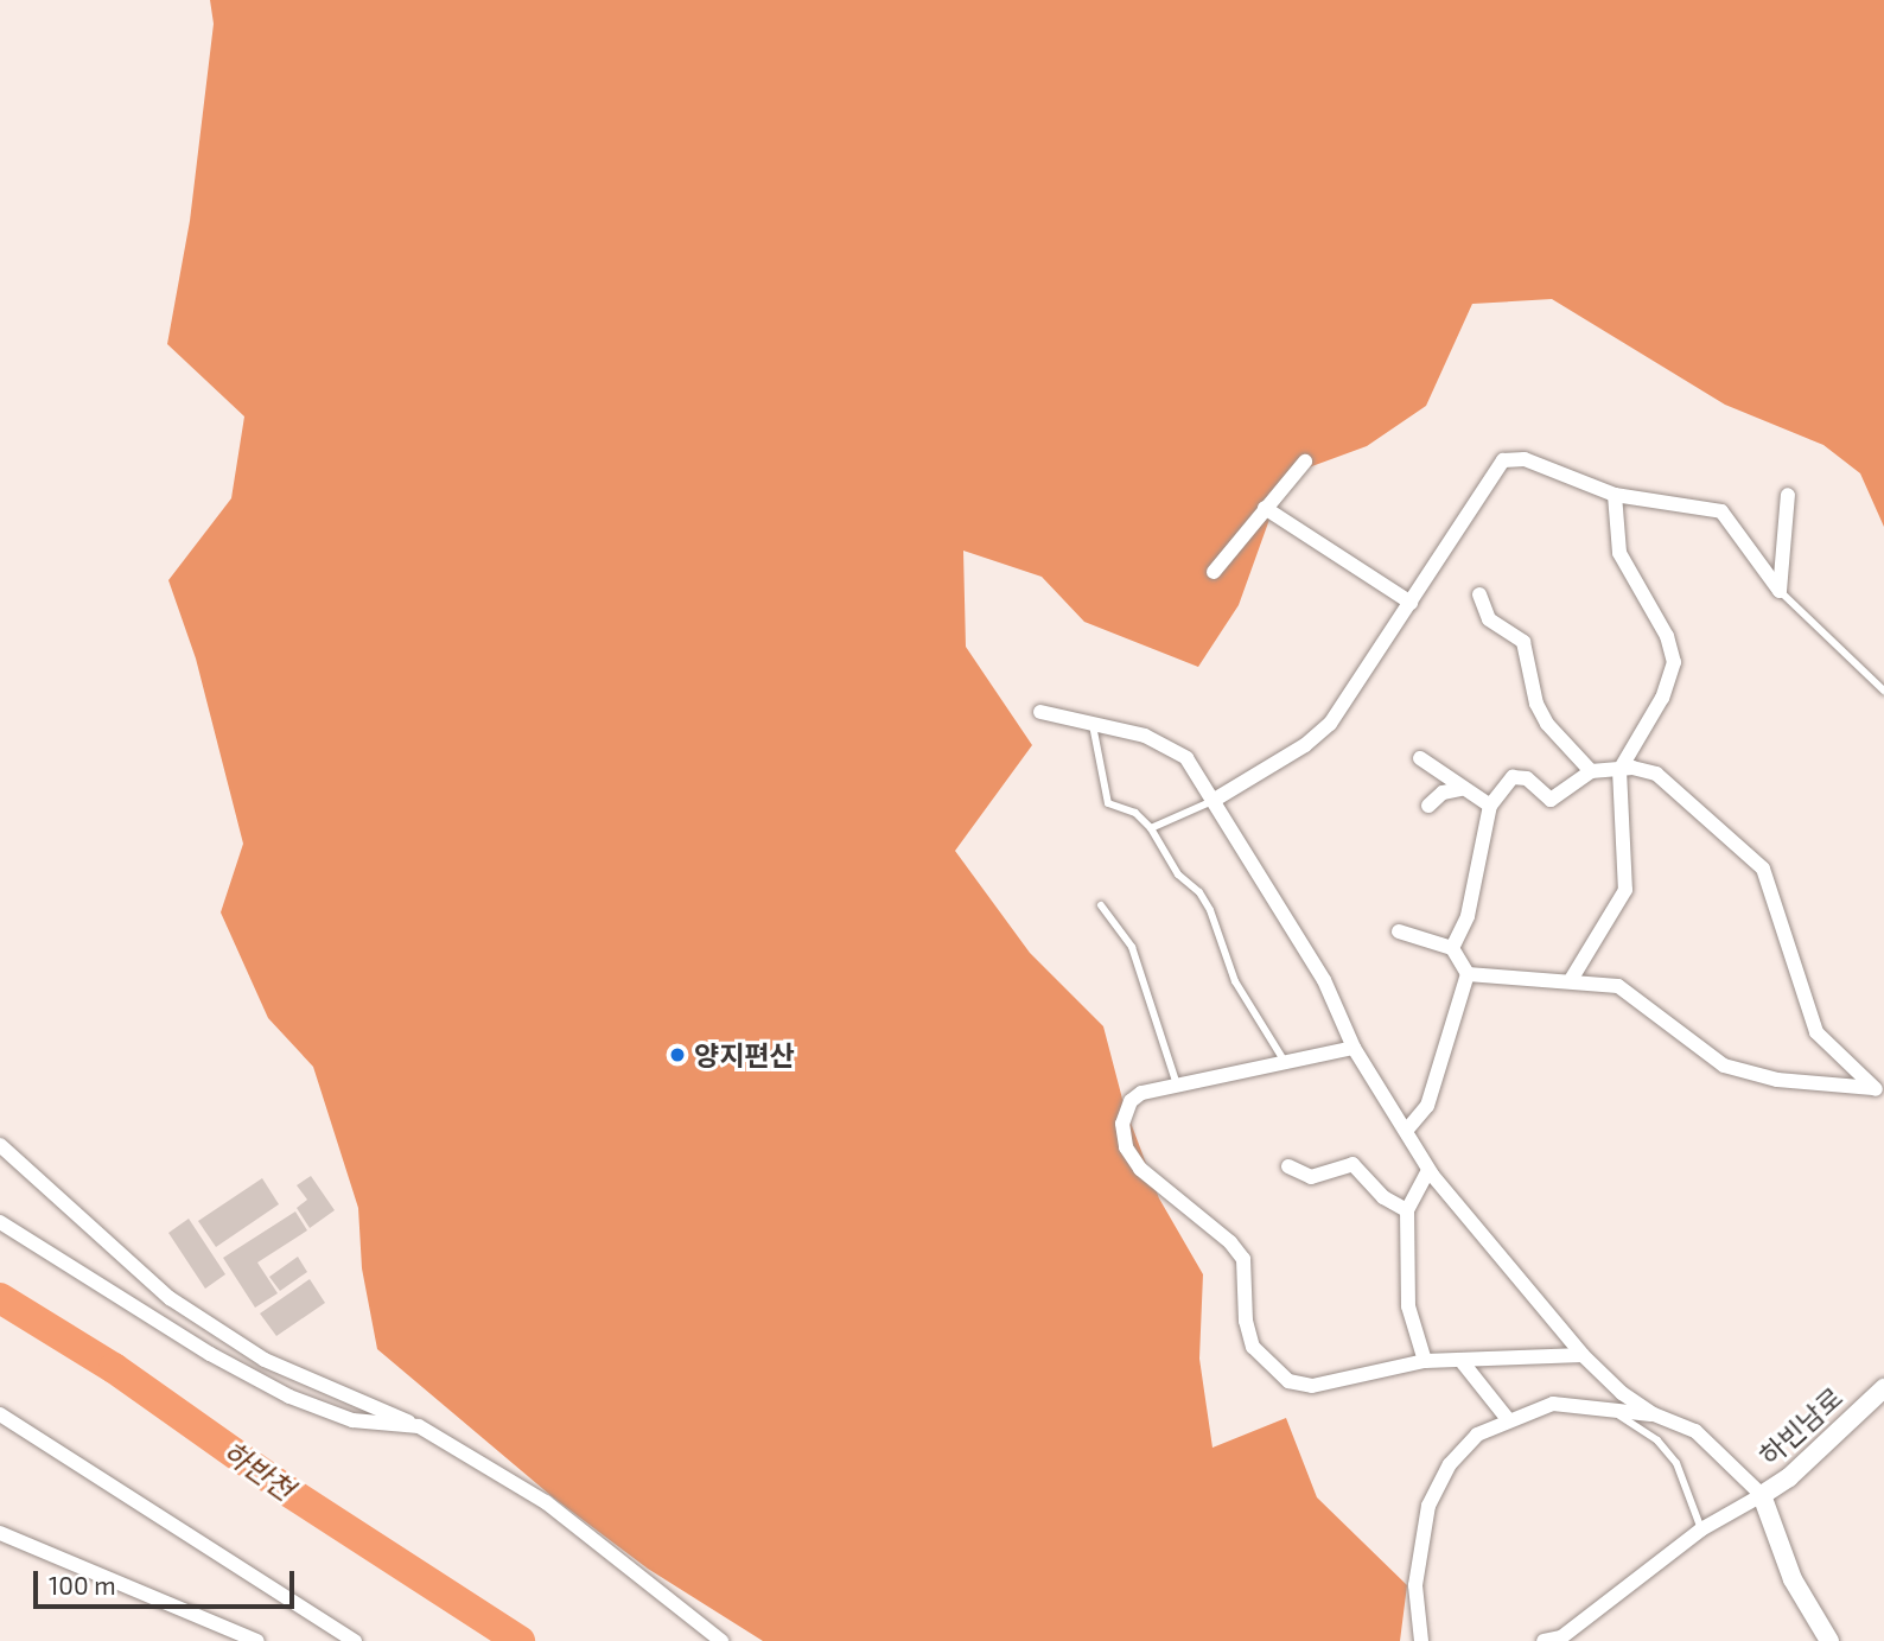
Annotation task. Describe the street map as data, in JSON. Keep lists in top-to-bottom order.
{
  "streets": {
    "street": ["하빈남로"]
  },
  "water": ["하반천"],
  "places": ["양지편산"],
  "scale_bar": "100 m"
}
